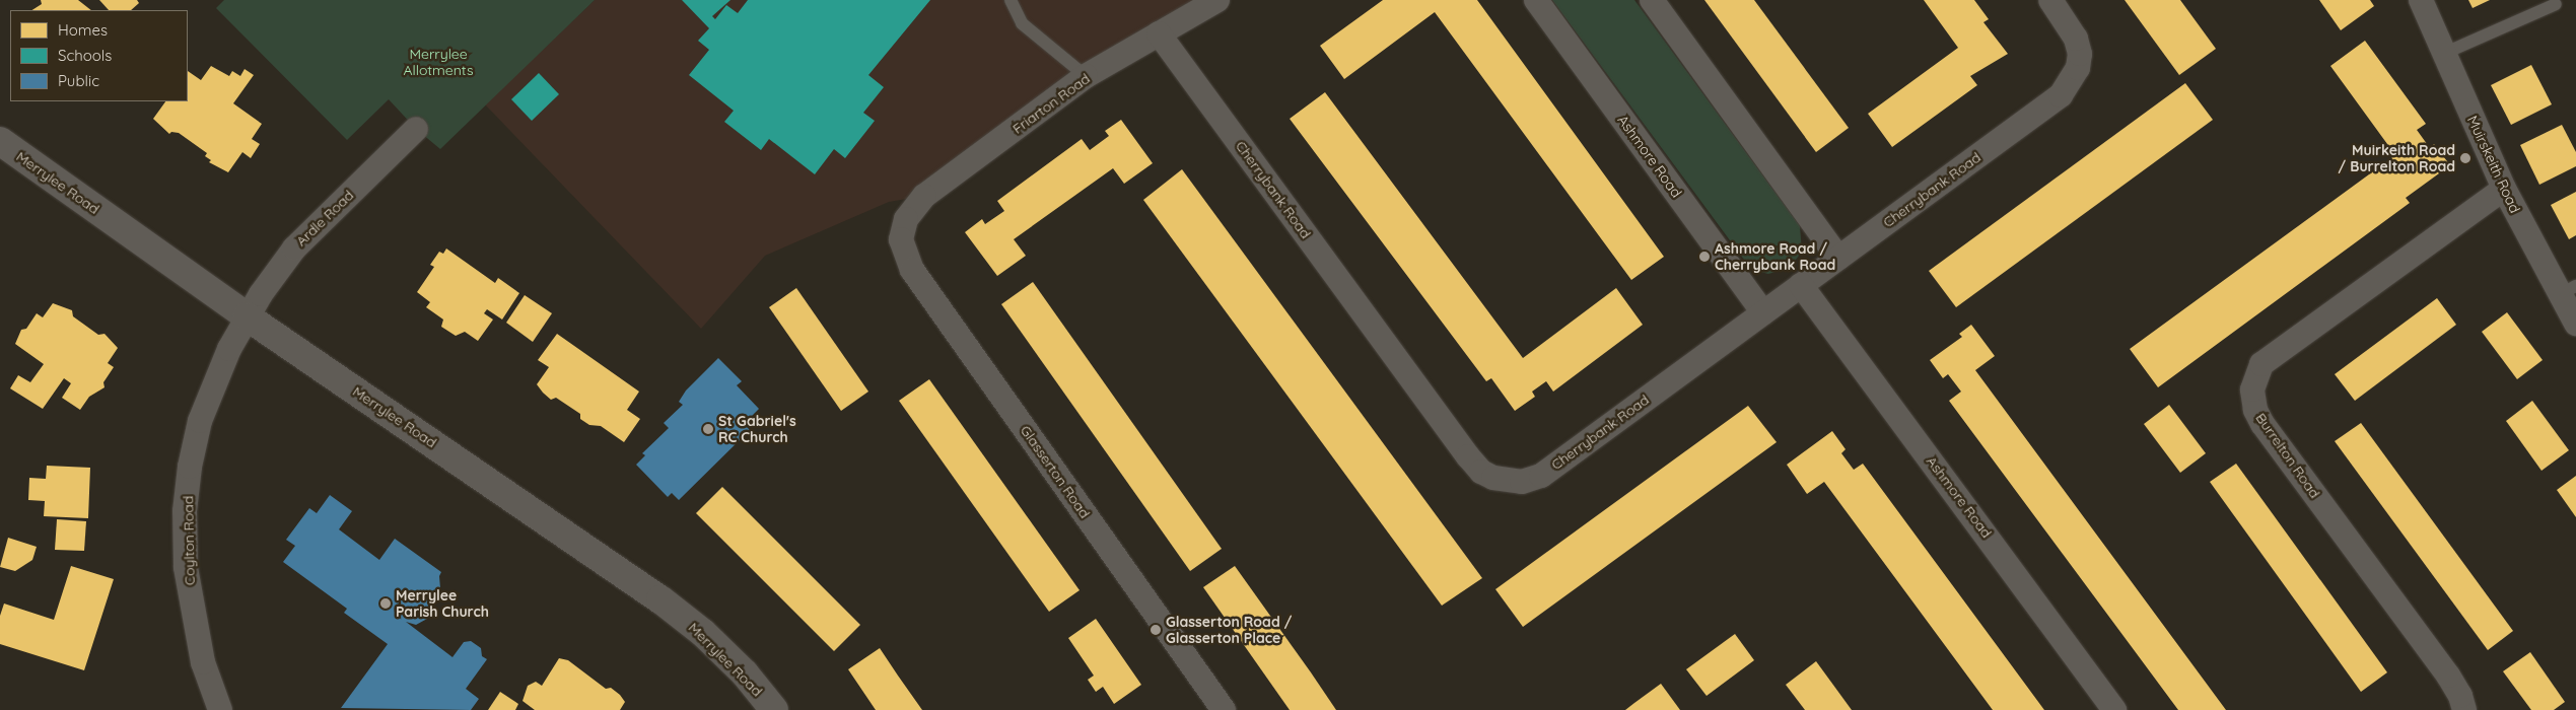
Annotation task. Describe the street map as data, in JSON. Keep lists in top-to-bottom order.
{
  "streets": {
    "main road": ["Merrylee Road"],
    "street": [
      "Friarton Road",
      "Ashmore Road",
      "Muirskeith Road",
      "Cherrybank Road",
      "Ardle Road",
      "Burrelton Road",
      "Glasserton Road",
      "Coylton Road"
    ]
  },
  "crossings": [
    ["Friarton Road", "Cherrybank Road"],
    ["Friarton Road", "Glasserton Road"],
    ["Ashmore Road", "Cherrybank Road"],
    ["Muirskeith Road", "Burrelton Road"],
    ["Merrylee Road", "Ardle Road"],
    ["Merrylee Road", "Coylton Road"],
    ["Ardle Road", "Coylton Road"]
  ],
  "parks": ["Merrylee Allotments"],
  "places": [
    "Muirkeith Road / Burrelton Road",
    "Ashmore Road / Cherrybank Road",
    "St Gabriel's RC Church",
    "Merrylee Parish Church",
    "Glasserton Road / Glasserton Place"
  ],
  "legend": ["Homes", "Schools", "Public"]
}
